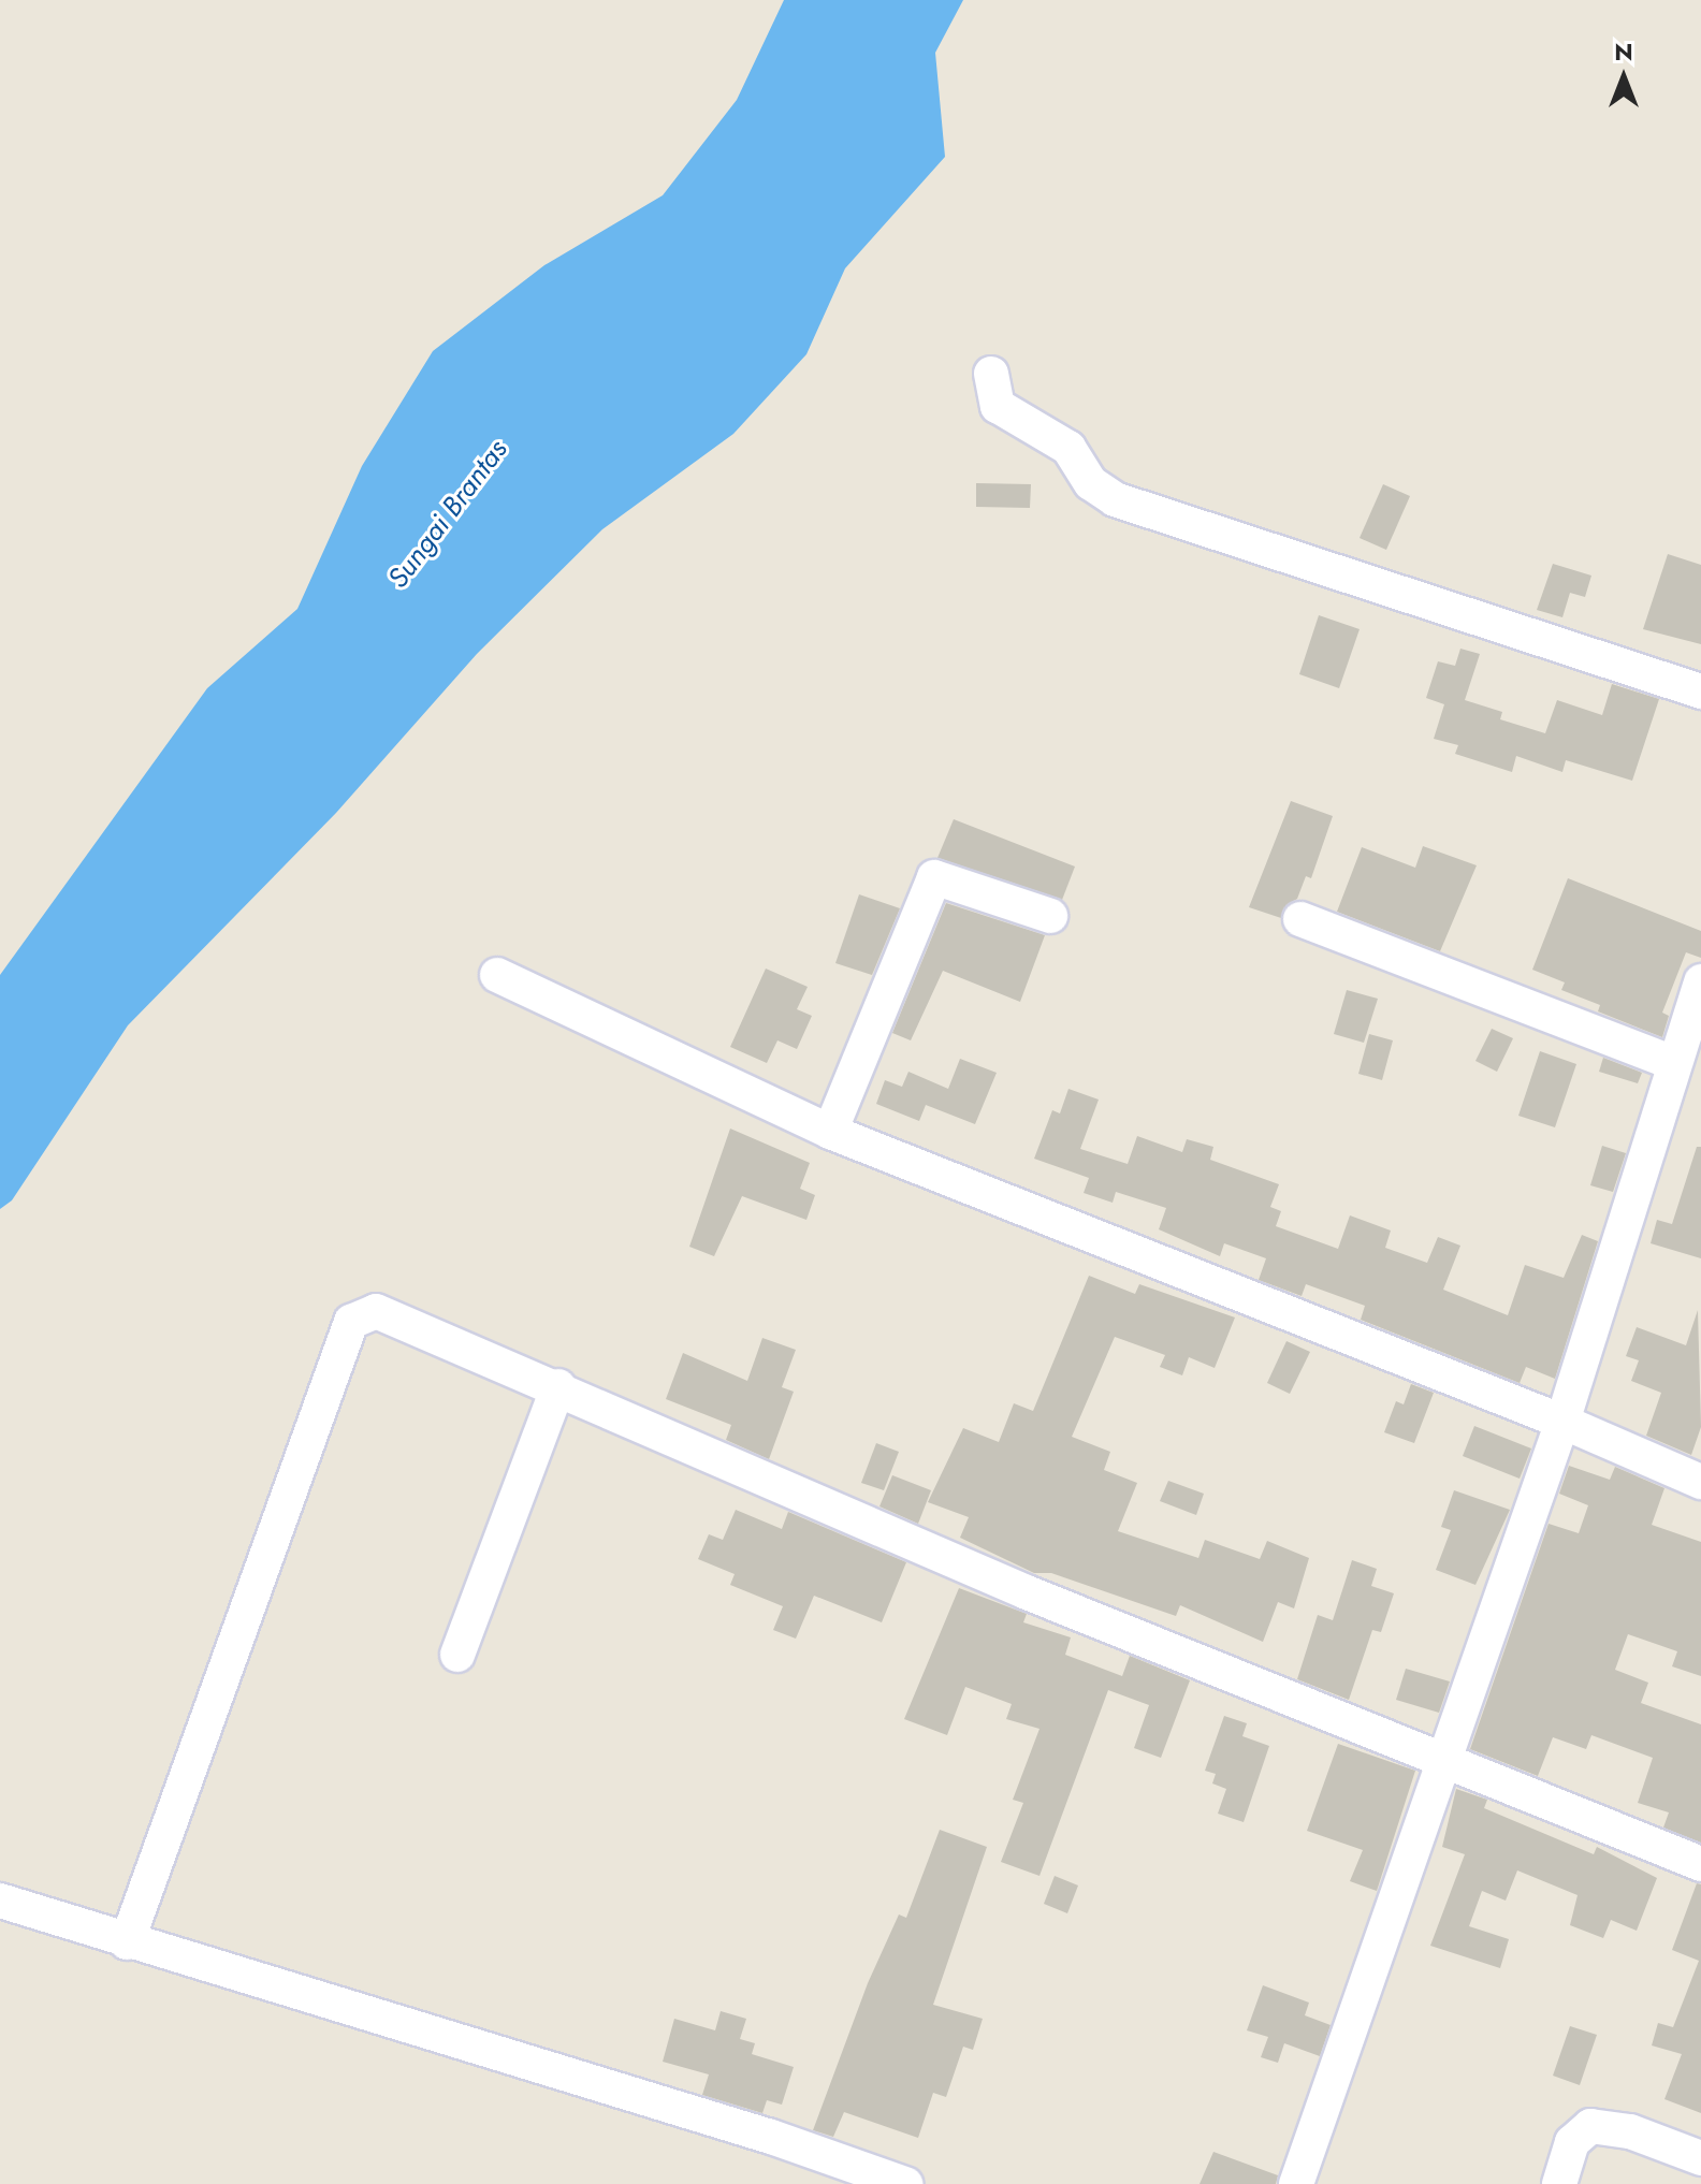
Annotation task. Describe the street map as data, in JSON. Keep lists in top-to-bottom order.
{
  "water": ["Sungai Brantas"],
  "north": "top"
}
